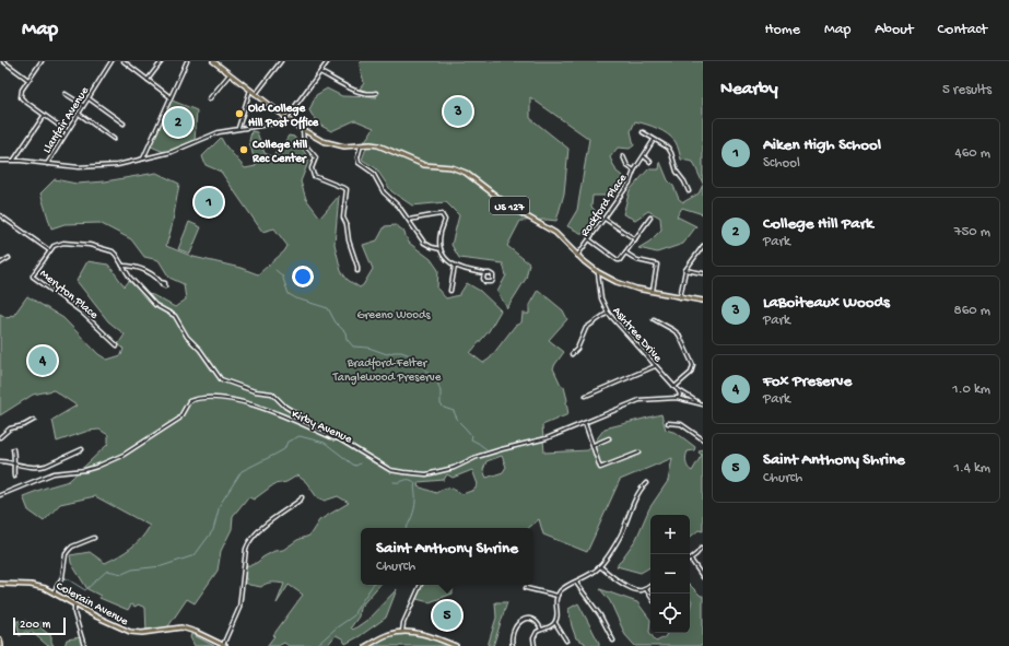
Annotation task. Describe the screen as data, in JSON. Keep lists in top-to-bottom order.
{
  "streets": {
    "main road": ["US 127", "Colerain Avenue"],
    "street": [
      "Llanfair Avenue",
      "Rockford Place",
      "Meryton Place",
      "Ashtree Drive",
      "Kirby Avenue"
    ]
  },
  "crossings": [
    ["Rockford Place", "US 127"],
    ["US 127", "Ashtree Drive"],
    ["Ashtree Drive", "Kirby Avenue"]
  ],
  "parks": ["Greeno Woods", "Bradford-Felter Tanglewood Preserve"],
  "places": ["Old College Hill Post Office", "College Hill Rec Center"],
  "scale_bar": "200 m",
  "page": {
    "header": "Map",
    "nav": [
      "Home",
      "Map",
      "About",
      "Contact"
    ],
    "heading": ["Nearby", "5 results"],
    "pins": [
      "3",
      "2",
      "1",
      "4",
      "5"
    ],
    "list": [
      {
        "mark": "1",
        "name": "Aiken High School",
        "note": "School",
        "value": "460 m"
      },
      {
        "mark": "2",
        "name": "College Hill Park",
        "note": "Park",
        "value": "750 m"
      },
      {
        "mark": "3",
        "name": "LaBoiteaux Woods",
        "note": "Park",
        "value": "860 m"
      },
      {
        "mark": "4",
        "name": "Fox Preserve",
        "note": "Park",
        "value": "1.0 km"
      },
      {
        "mark": "5",
        "name": "Saint Anthony Shrine",
        "note": "Church",
        "value": "1.4 km"
      }
    ],
    "map_buttons": ["+", "−"],
    "popup": ["Saint Anthony Shrine", "Church"],
    "scale": "200 m"
  }
}
